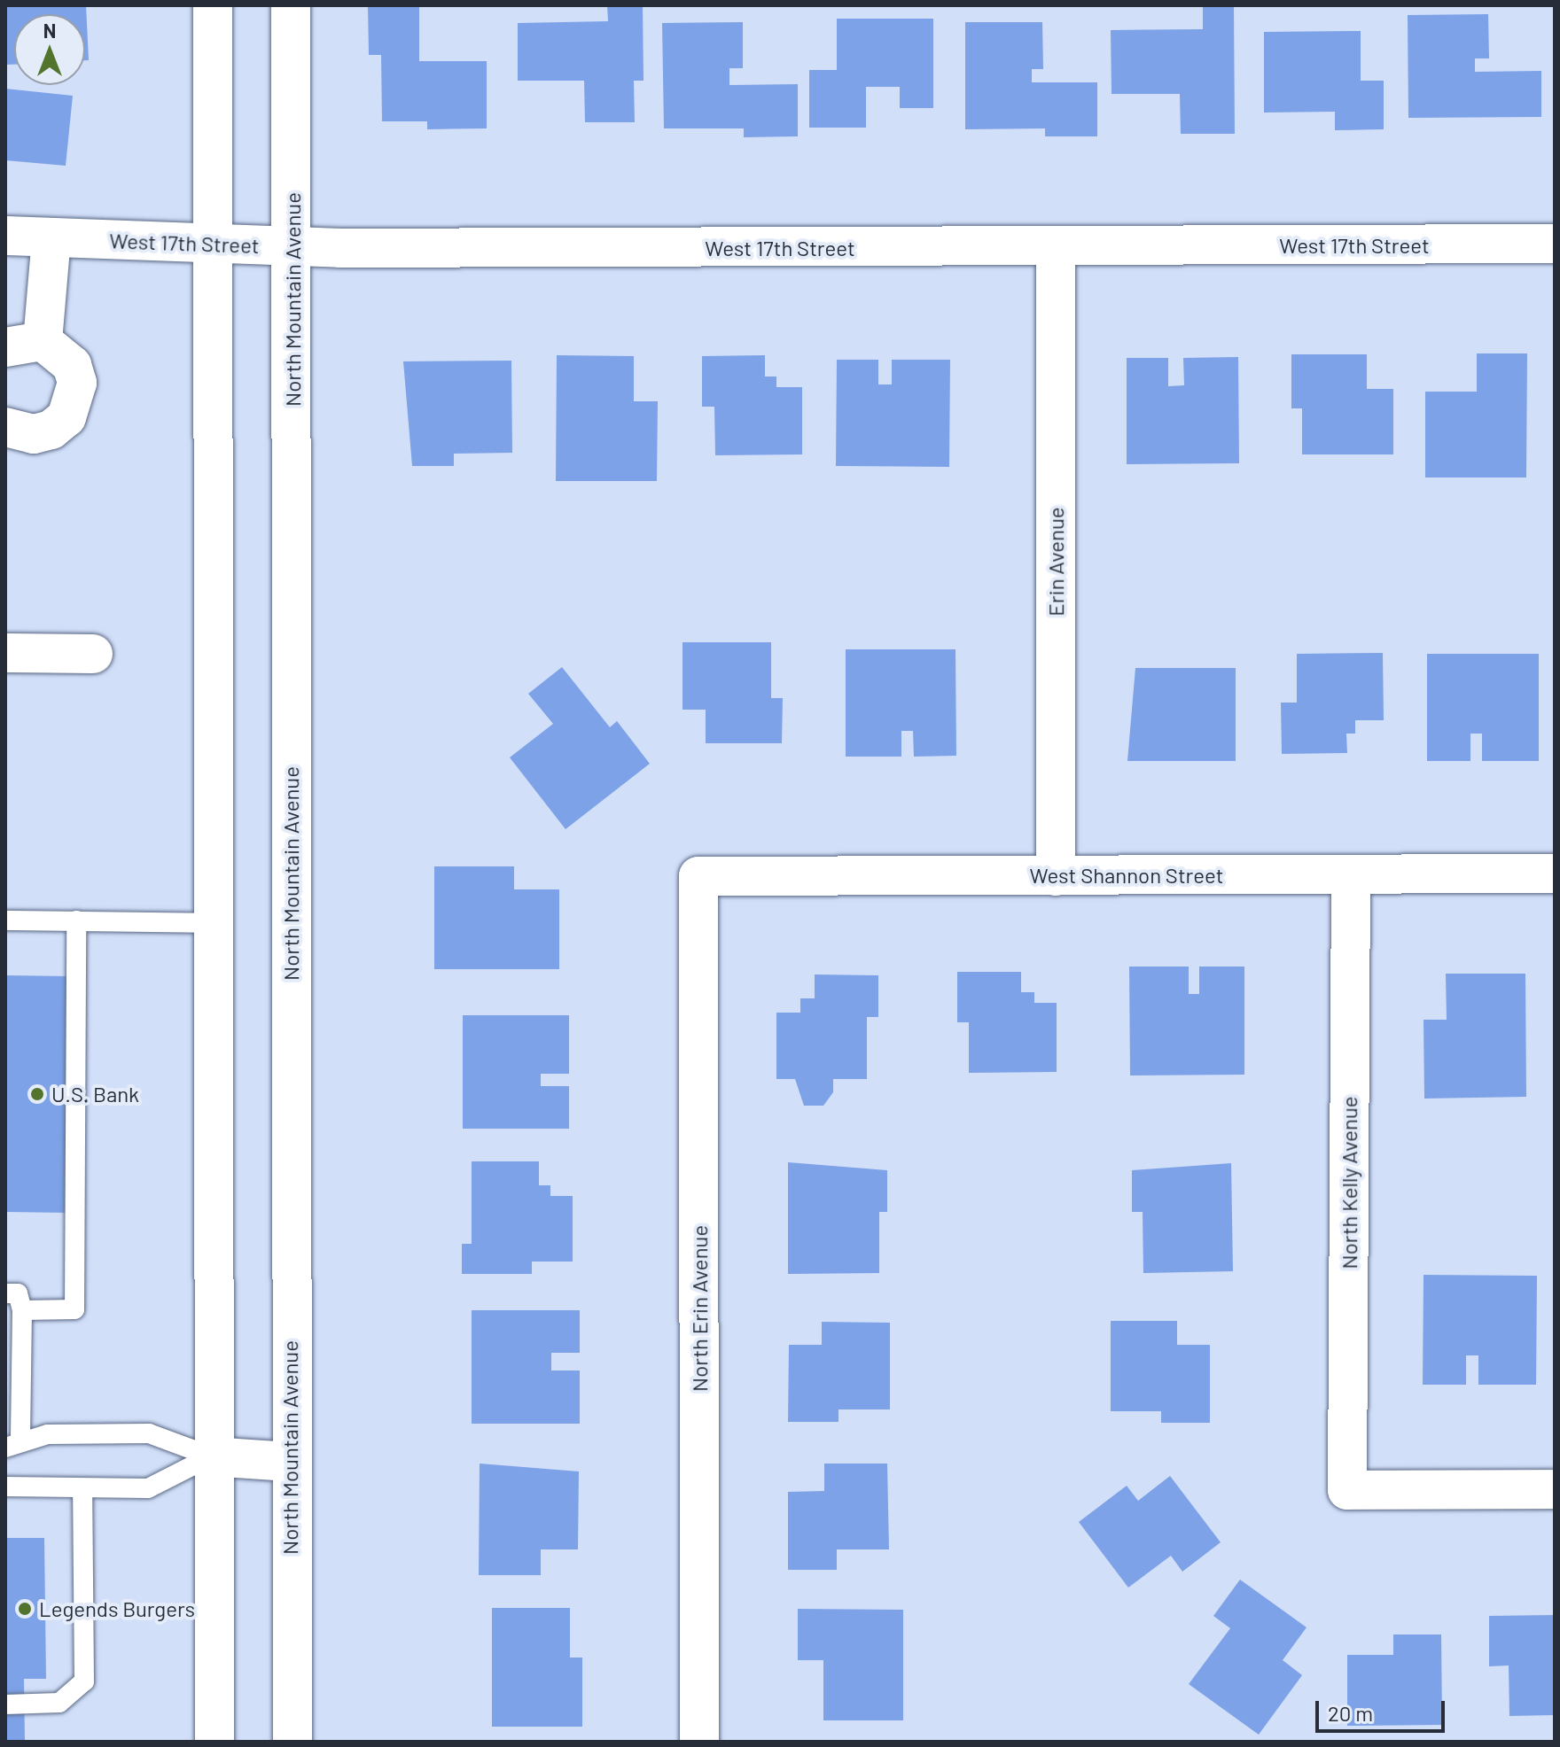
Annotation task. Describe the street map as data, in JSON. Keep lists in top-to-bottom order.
{
  "streets": {
    "street": [
      "West 17th Street",
      "North Mountain Avenue",
      "Erin Avenue",
      "West Shannon Street",
      "North Kelly Avenue",
      "North Erin Avenue"
    ]
  },
  "crossings": [
    ["West 17th Street", "North Mountain Avenue"],
    ["West 17th Street", "Erin Avenue"],
    ["Erin Avenue", "West Shannon Street"],
    ["West Shannon Street", "North Kelly Avenue"],
    ["West Shannon Street", "North Erin Avenue"]
  ],
  "places": ["U.S. Bank", "Legends Burgers"],
  "scale_bar": "20 m",
  "north": "top"
}
